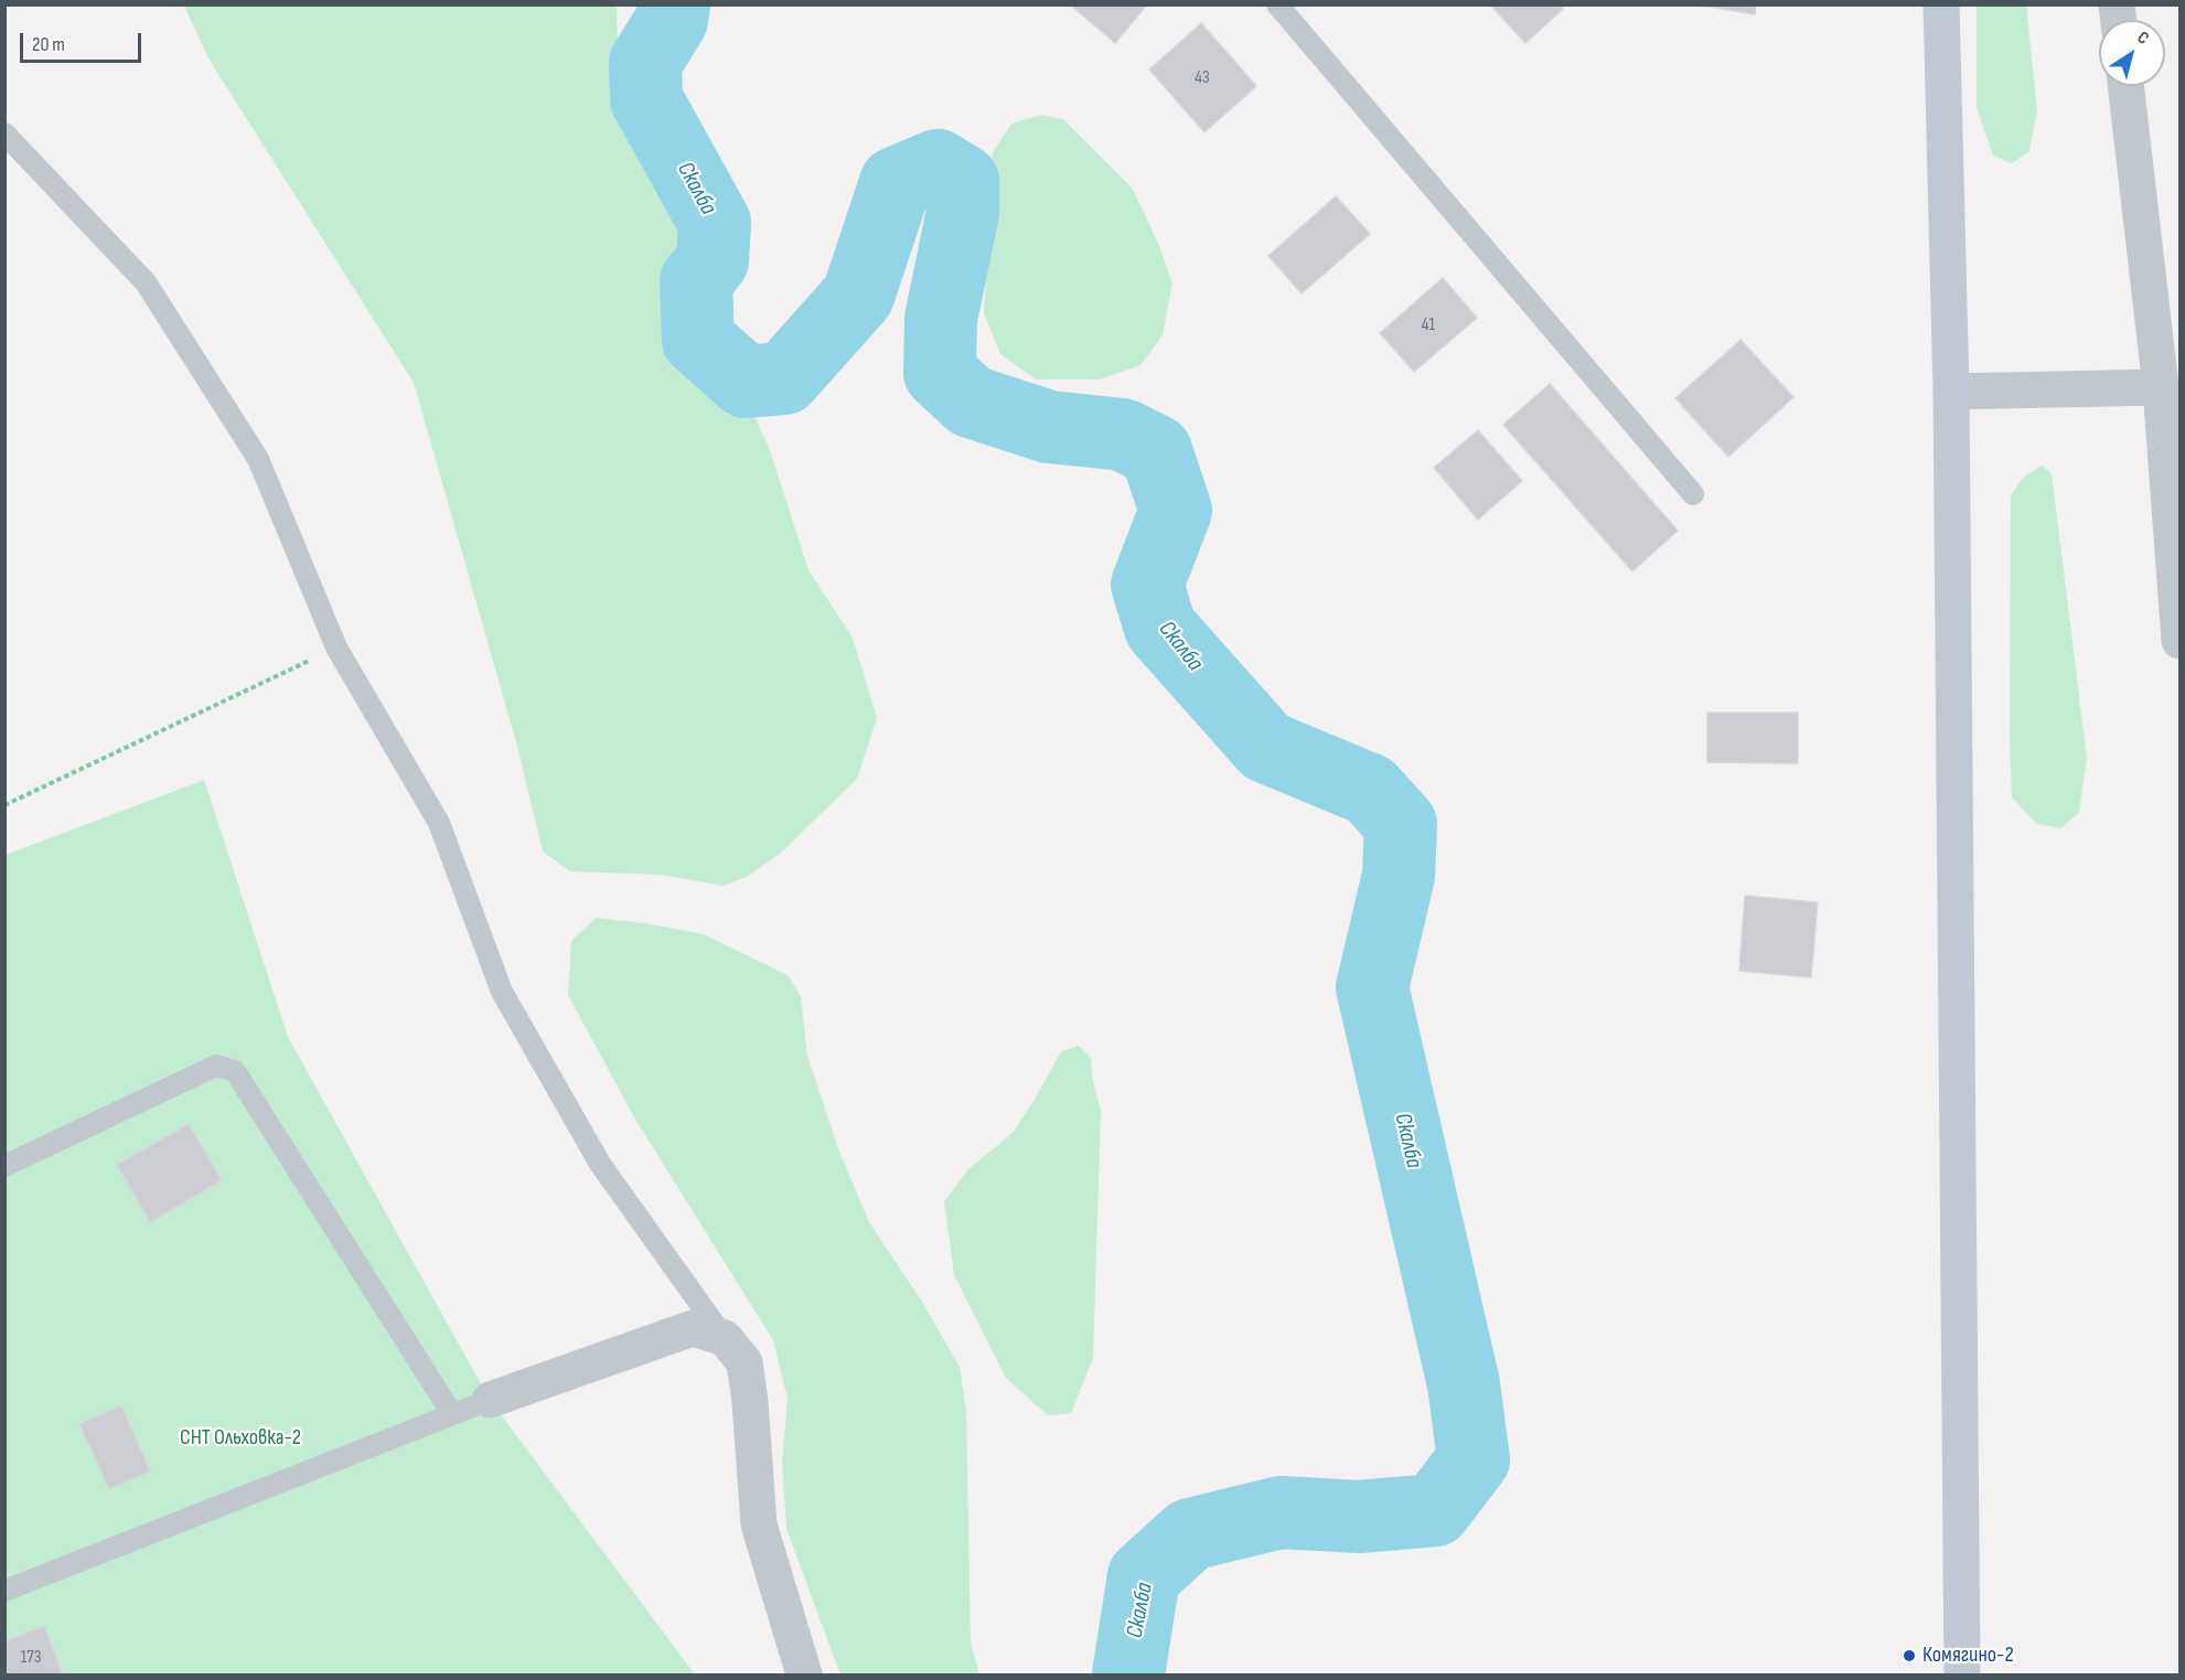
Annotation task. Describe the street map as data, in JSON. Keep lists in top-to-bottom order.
{
  "water": ["Скалба"],
  "parks": ["СНТ Ольховка-2"],
  "places": ["Комягино-2"],
  "house_numbers": ["43", "41", "173"],
  "scale_bar": "20 m",
  "north": "top right"
}
